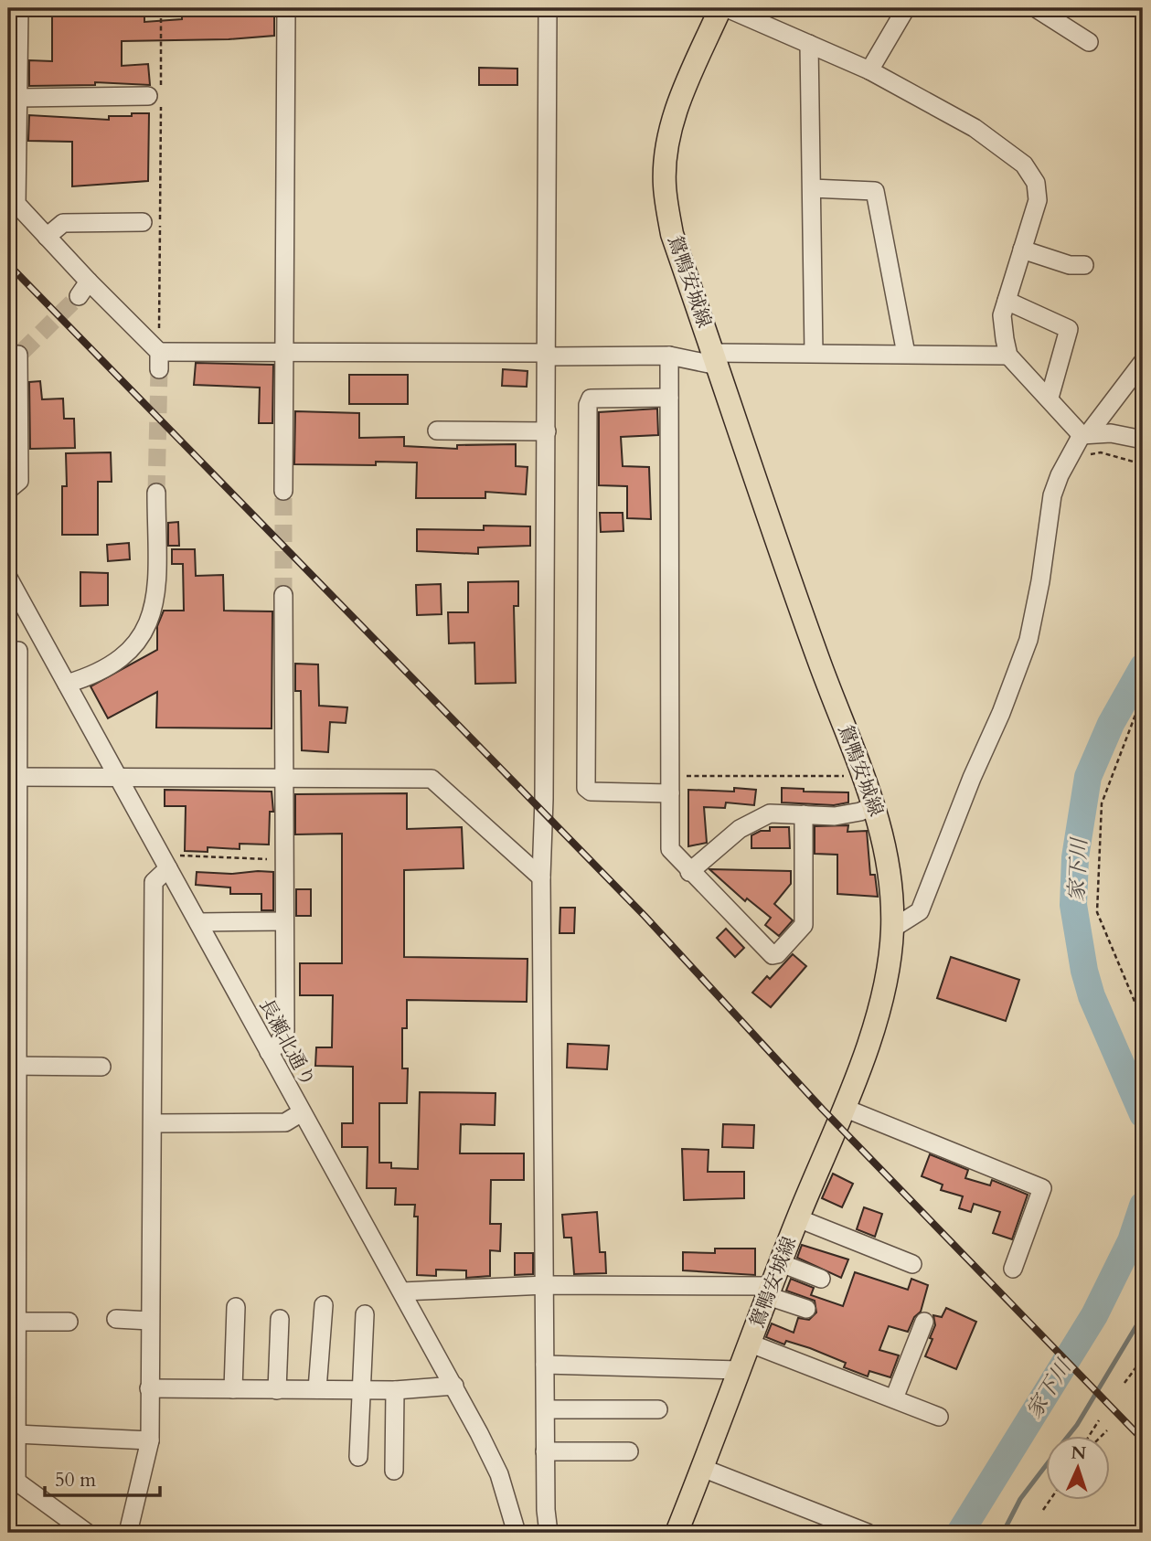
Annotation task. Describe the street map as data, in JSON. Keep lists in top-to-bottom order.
{
  "streets": {
    "main road": ["鴛鴨安城線"],
    "street": ["長瀬北通り"]
  },
  "water": ["家下川"],
  "scale_bar": "50 m",
  "north": "top"
}
